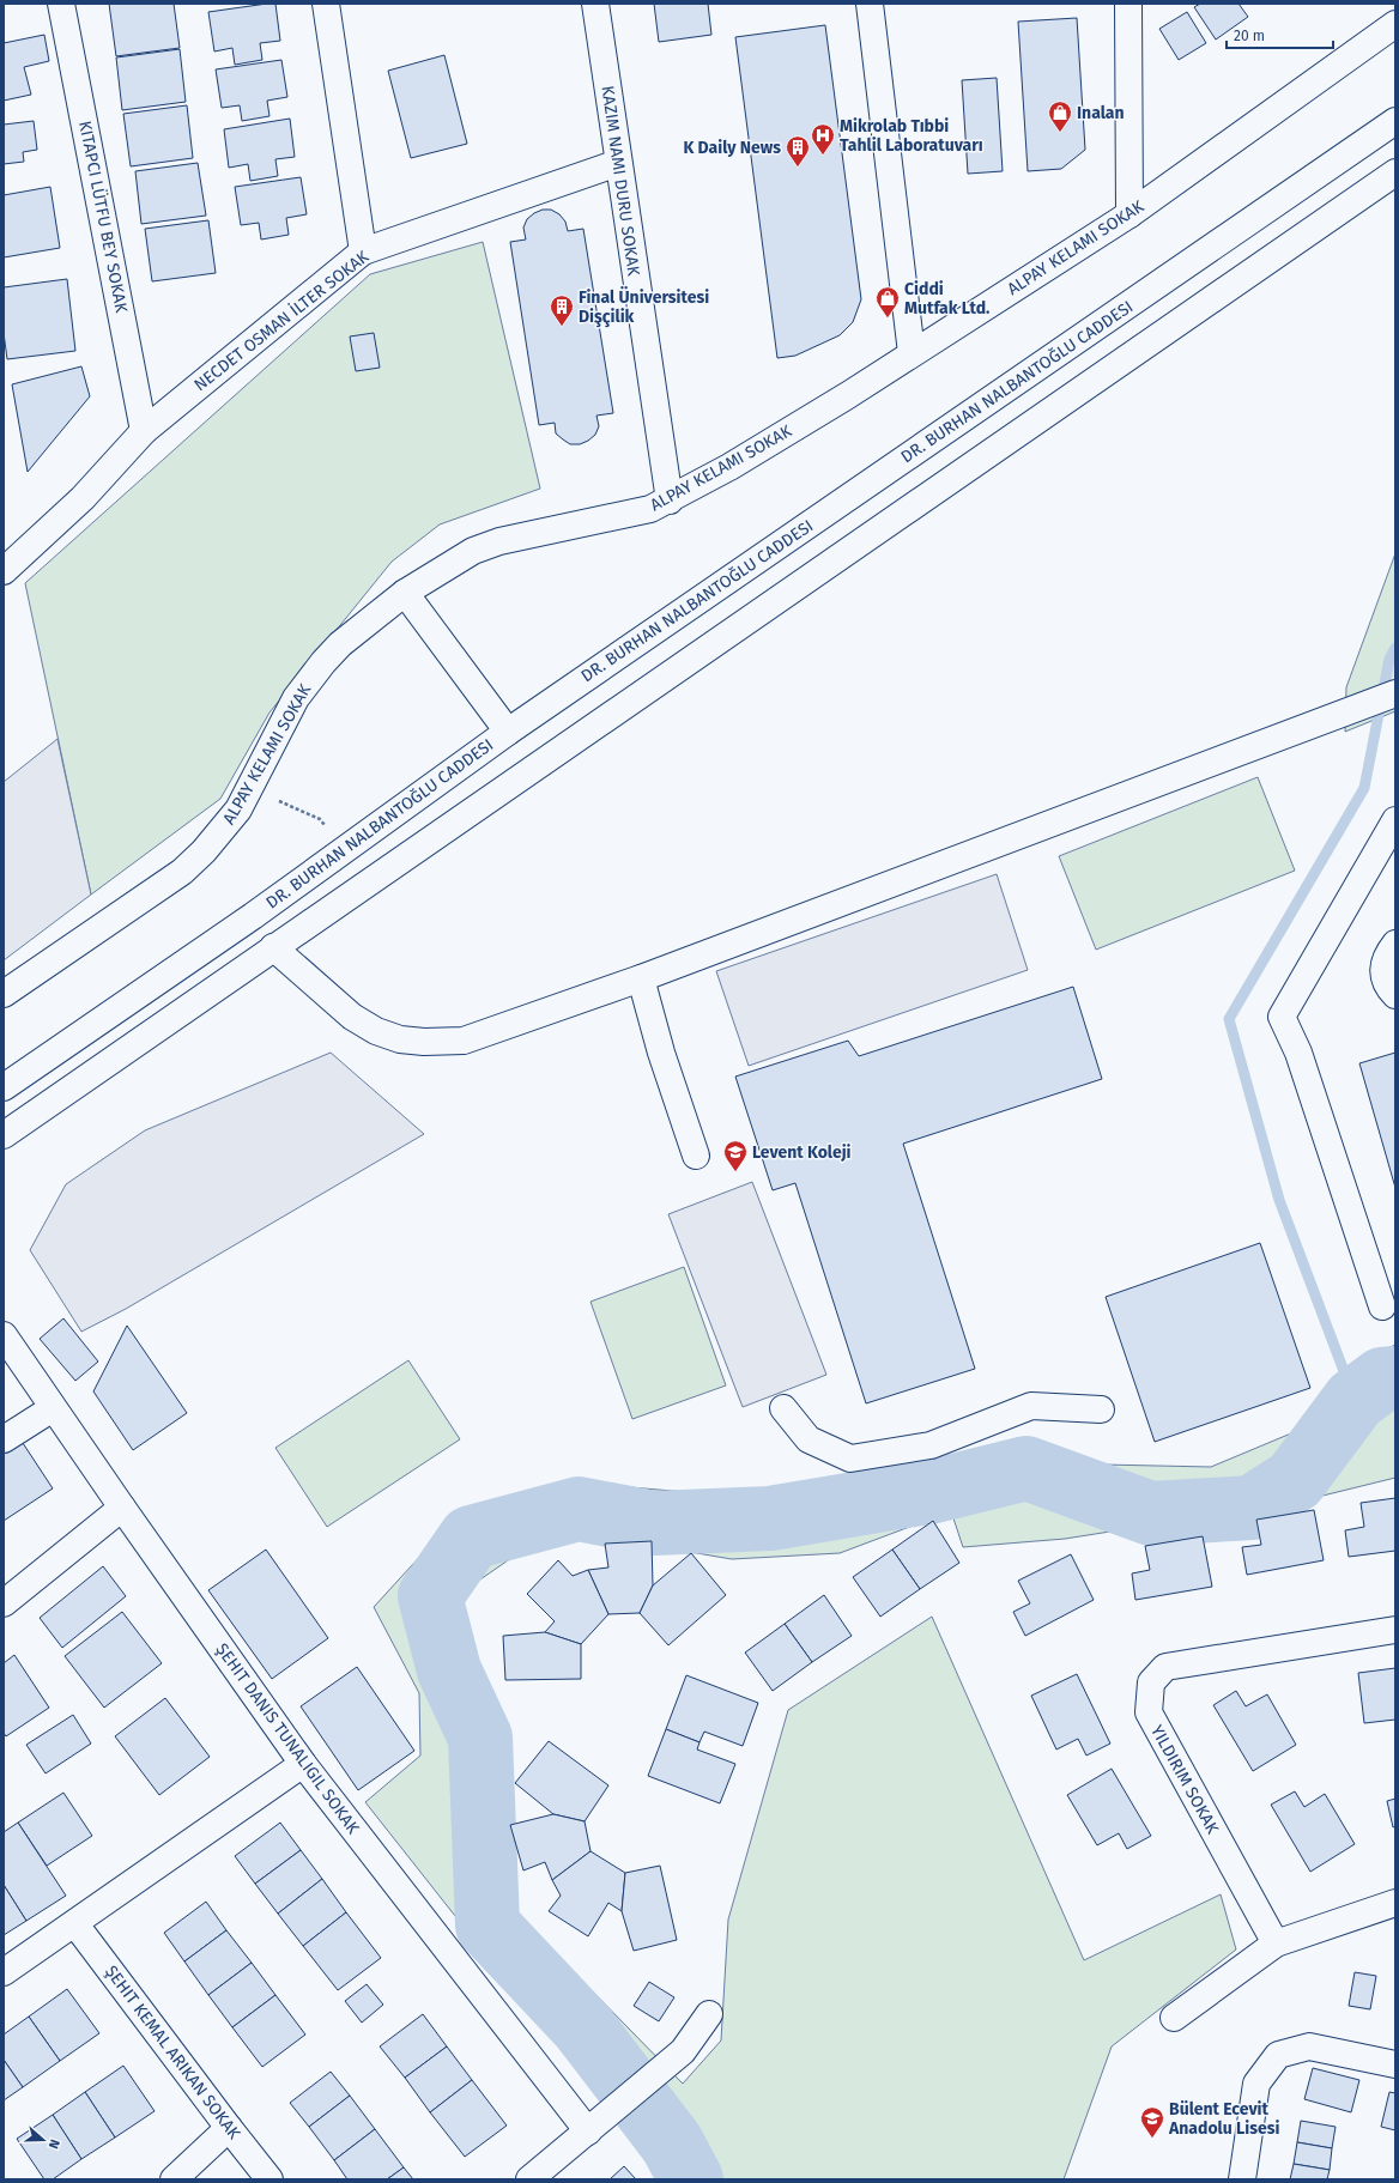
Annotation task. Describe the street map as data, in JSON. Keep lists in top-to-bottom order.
{
  "streets": {
    "street": [
      "KITAPCI LÜTFU BEY SOKAK",
      "ALPAY KELAMI SOKAK",
      "NECDET OSMAN İLTER SOKAK",
      "DR. BURHAN NALBANTOĞLU CADDESI"
    ]
  },
  "crossings": [
    ["KITAPCI LÜTFU BEY SOKAK", "NECDET OSMAN İLTER SOKAK"]
  ],
  "places": {
    "shop": ["Inalan", "Ciddi Mutfak Ltd."],
    "hospital": ["Mikrolab Tıbbi Tahlil Laboratuvarı"],
    "building": ["K Daily News", "Final Üniversitesi Dişçilik"],
    "school or university": ["Levent Koleji", "Bülent Ecevit Anadolu Lisesi"]
  },
  "scale_bar": "20 m",
  "north": "right"
}
